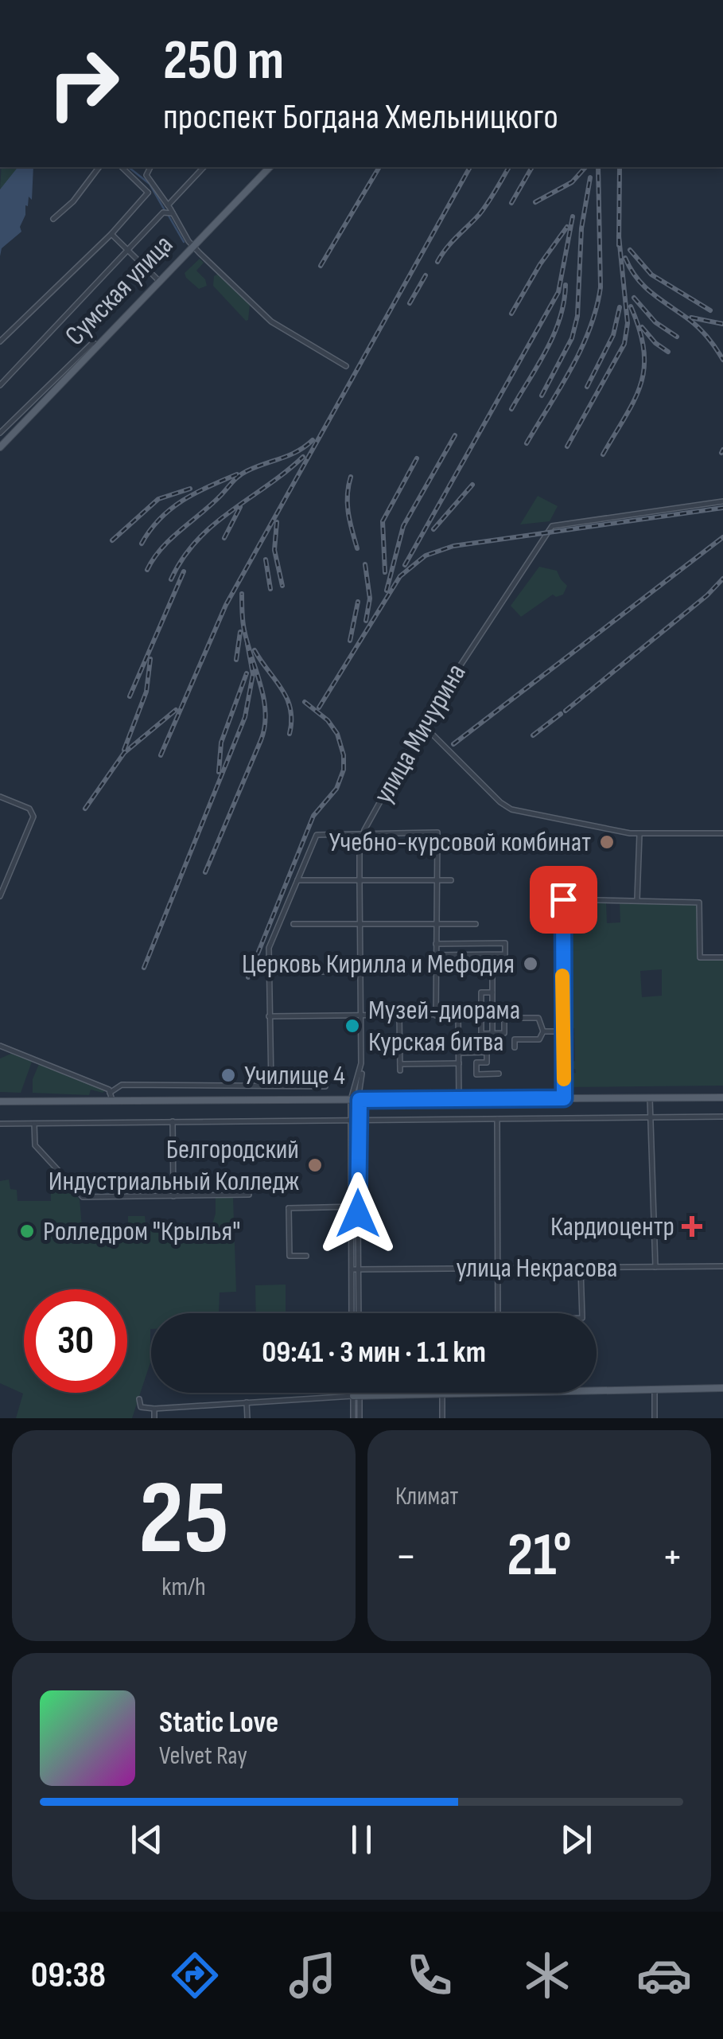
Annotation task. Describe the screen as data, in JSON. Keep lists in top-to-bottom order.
{
  "streets": {
    "main road": ["Сумская улица"],
    "street": ["улица Мичурина", "улица Некрасова"]
  },
  "crossings": [
    ["улица Мичурина", "улица Некрасова"]
  ],
  "places": {
    "other": [
      "Учебно-курсовой комбинат",
      "Церковь Кирилла и Мефодия",
      "Музей-диорама Курская битва",
      "Училище 4",
      "Белгородский Индустриальный Колледж",
      "Ролледром \"Крылья\""
    ],
    "health": ["Кардиоцентр"]
  },
  "page": {
    "turn": ["250 m", "проспект Богдана Хмельницкого"],
    "limit": "30",
    "trip": "09:41 · 3 мин · 1.1 km",
    "tile": [
      ["25", "km/h"],
      "Климат"
    ],
    "heat": ["−", "21°", "+"],
    "song": ["Static Love", "Velvet Ray"],
    "tabs": "09:38"
  }
}
